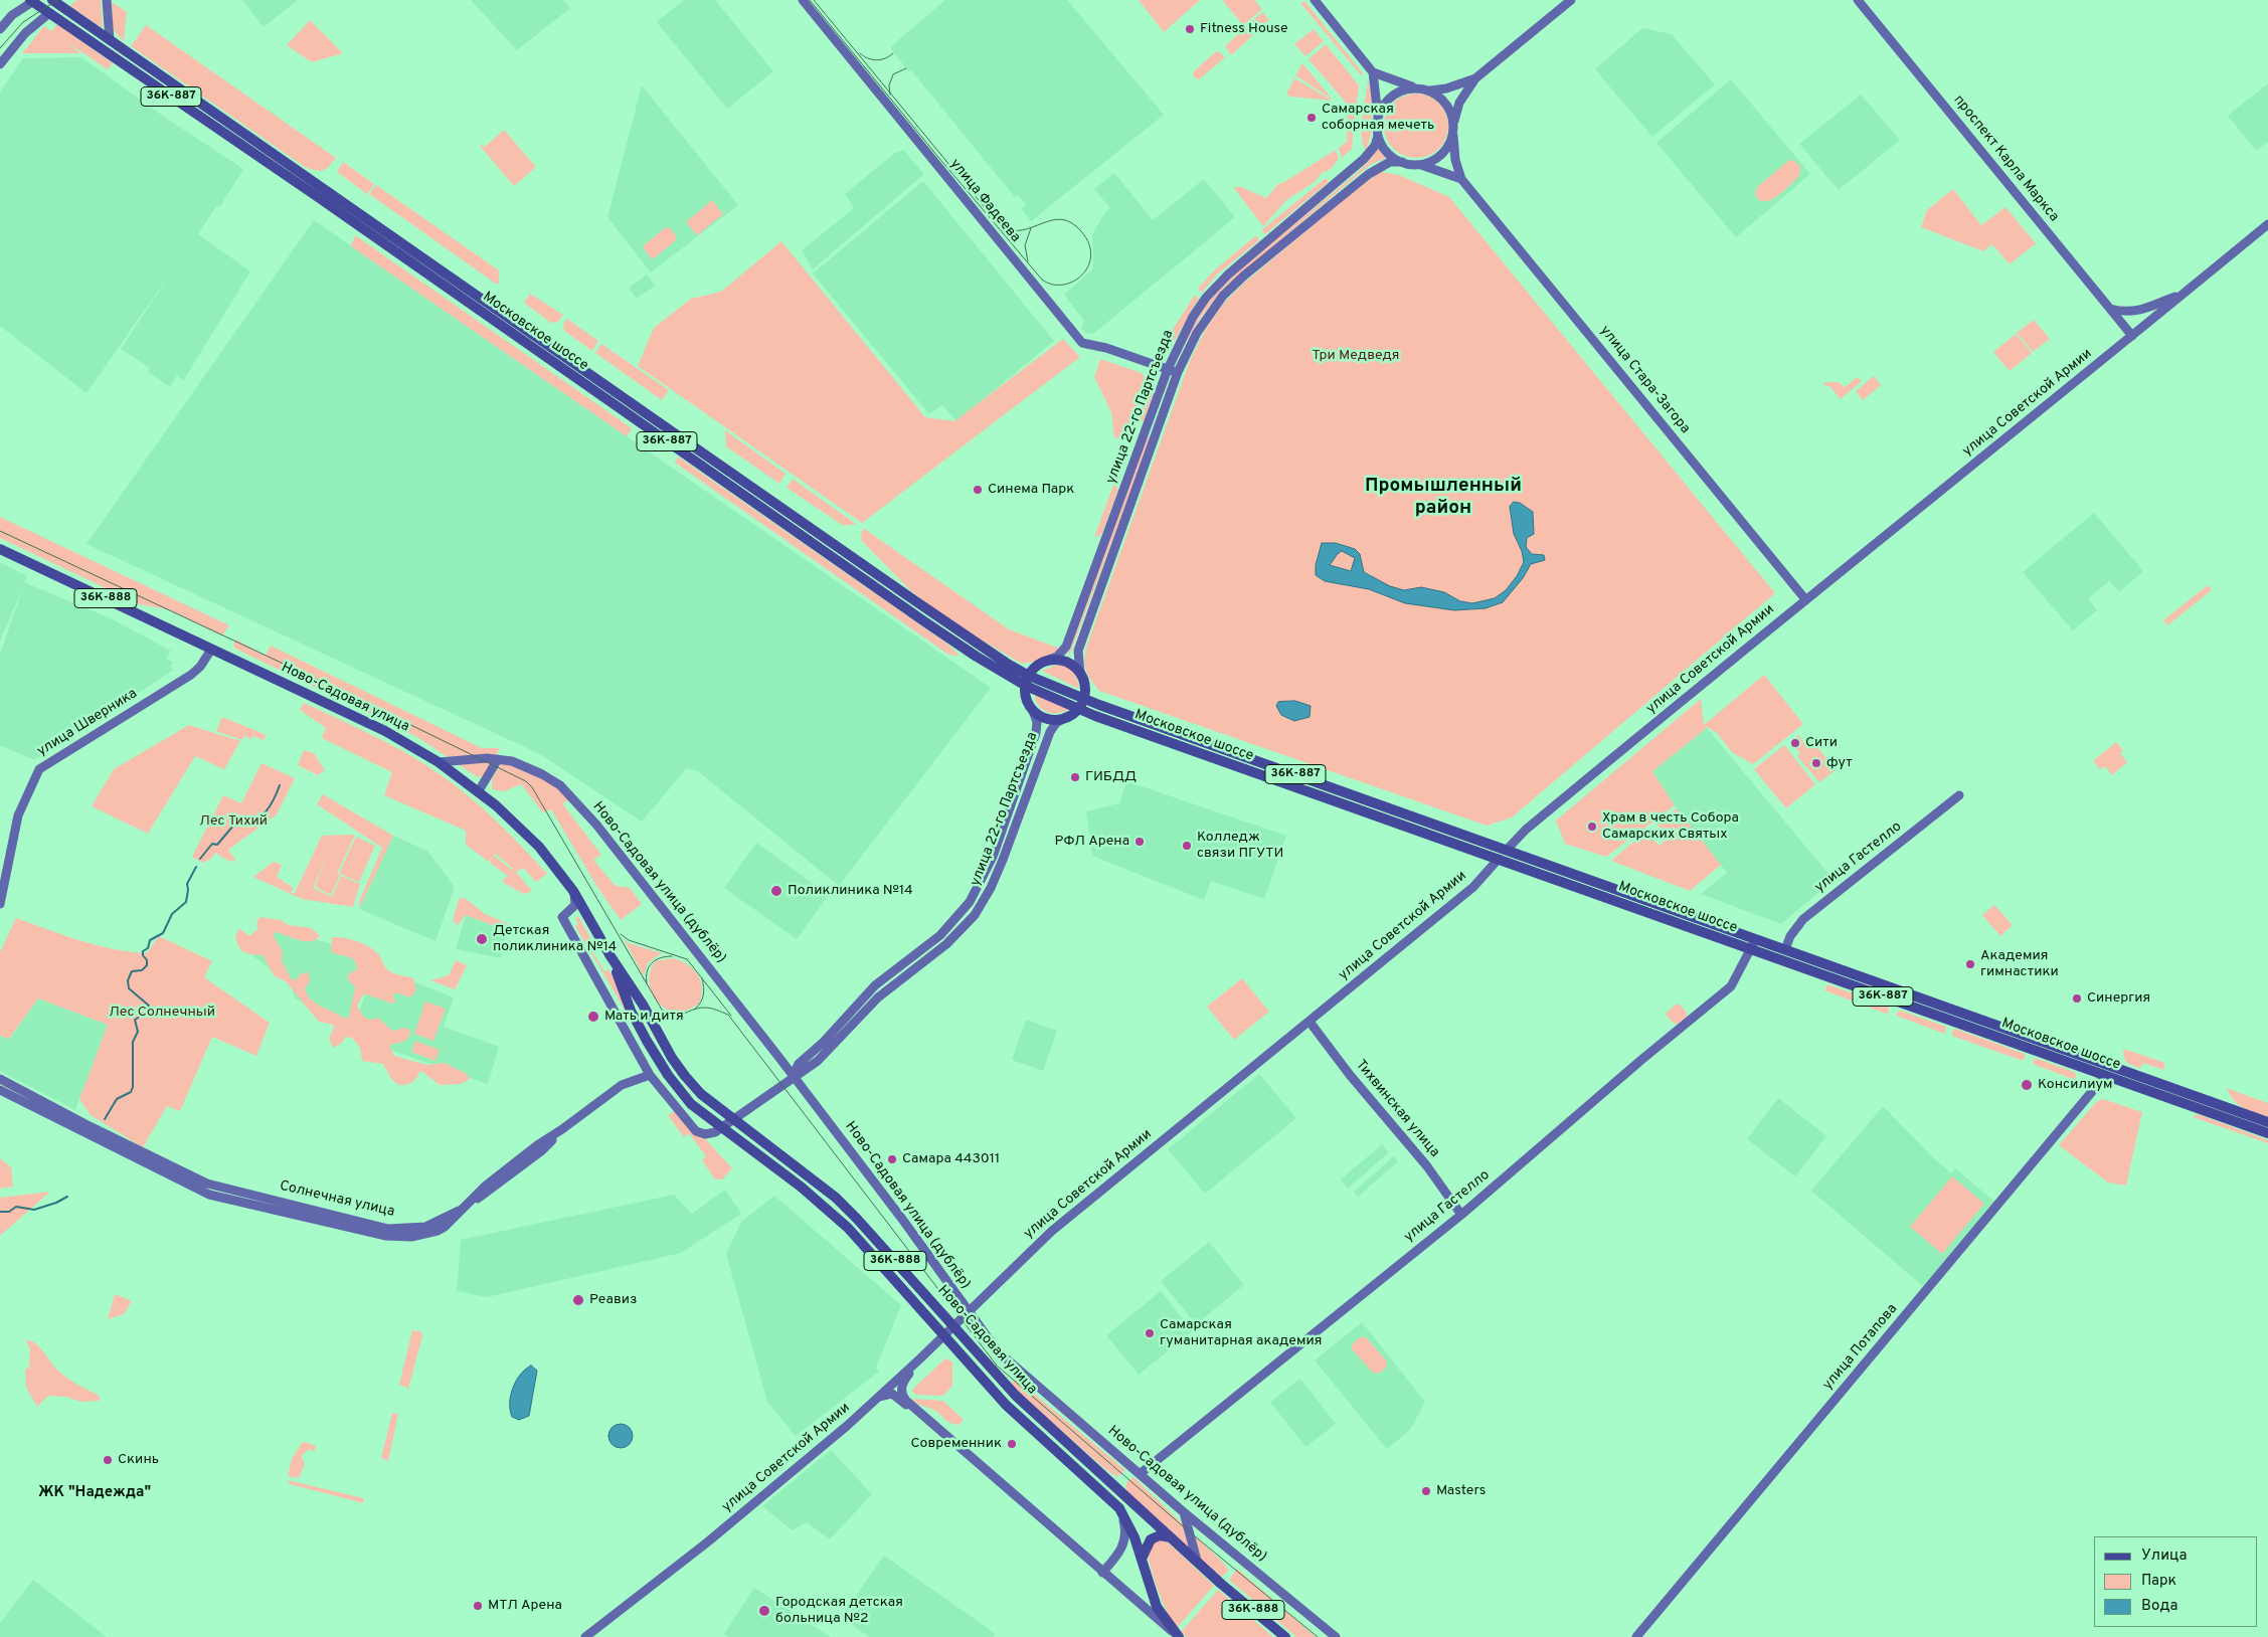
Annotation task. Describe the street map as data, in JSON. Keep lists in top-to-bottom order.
{
  "streets": {
    "main road": [
      "36К-887",
      "проспект Карла Маркса",
      "улица Фадеева",
      "Московское шоссе",
      "улица Стара-Загора",
      "улица Советской Армии",
      "улица 22-го Партсъезда",
      "36К-888",
      "Ново-Садовая улица",
      "улица Шверника",
      "улица Гастелло",
      "Ново-Садовая улица (дублёр)",
      "Тихвинская улица",
      "Солнечная улица",
      "улица Потапова"
    ]
  },
  "crossings": [
    ["проспект Карла Маркса", "улица Советской Армии"],
    ["улица Фадеева", "улица 22-го Партсъезда"],
    ["Московское шоссе", "улица Советской Армии"],
    ["Московское шоссе", "улица Гастелло"],
    ["Московское шоссе", "улица Потапова"],
    ["улица Стара-Загора", "улица Советской Армии"],
    ["улица Стара-Загора", "улица 22-го Партсъезда"],
    ["улица Советской Армии", "Ново-Садовая улица (дублёр)"],
    ["улица Советской Армии", "Тихвинская улица"],
    ["улица 22-го Партсъезда", "Ново-Садовая улица (дублёр)"],
    ["Ново-Садовая улица", "улица Шверника"],
    ["Ново-Садовая улица", "Ново-Садовая улица (дублёр)"],
    ["улица Гастелло", "Ново-Садовая улица (дублёр)"],
    ["улица Гастелло", "Тихвинская улица"]
  ],
  "districts": ["Промышленный район", "ЖК \"Надежда\""],
  "parks": ["Три Медведя", "Лес Тихий", "Лес Солнечный"],
  "places": [
    "Fitness House",
    "Самарская соборная мечеть",
    "Синема Парк",
    "Сити",
    "фут",
    "ГИБДД",
    "Храм в честь Собора Самарских Святых",
    "РФЛ Арена",
    "Колледж связи ПГУТИ",
    "Поликлиника №14",
    "Детская поликлиника №14",
    "Академия гимнастики",
    "Синергия",
    "Мать и дитя",
    "Консилиум",
    "Самара 443011",
    "Реавиз",
    "Самарская гуманитарная академия",
    "Современник",
    "Скинь",
    "Masters",
    "МТЛ Арена",
    "Городская детская больница №2"
  ],
  "legend": ["Улица", "Парк", "Вода"]
}
